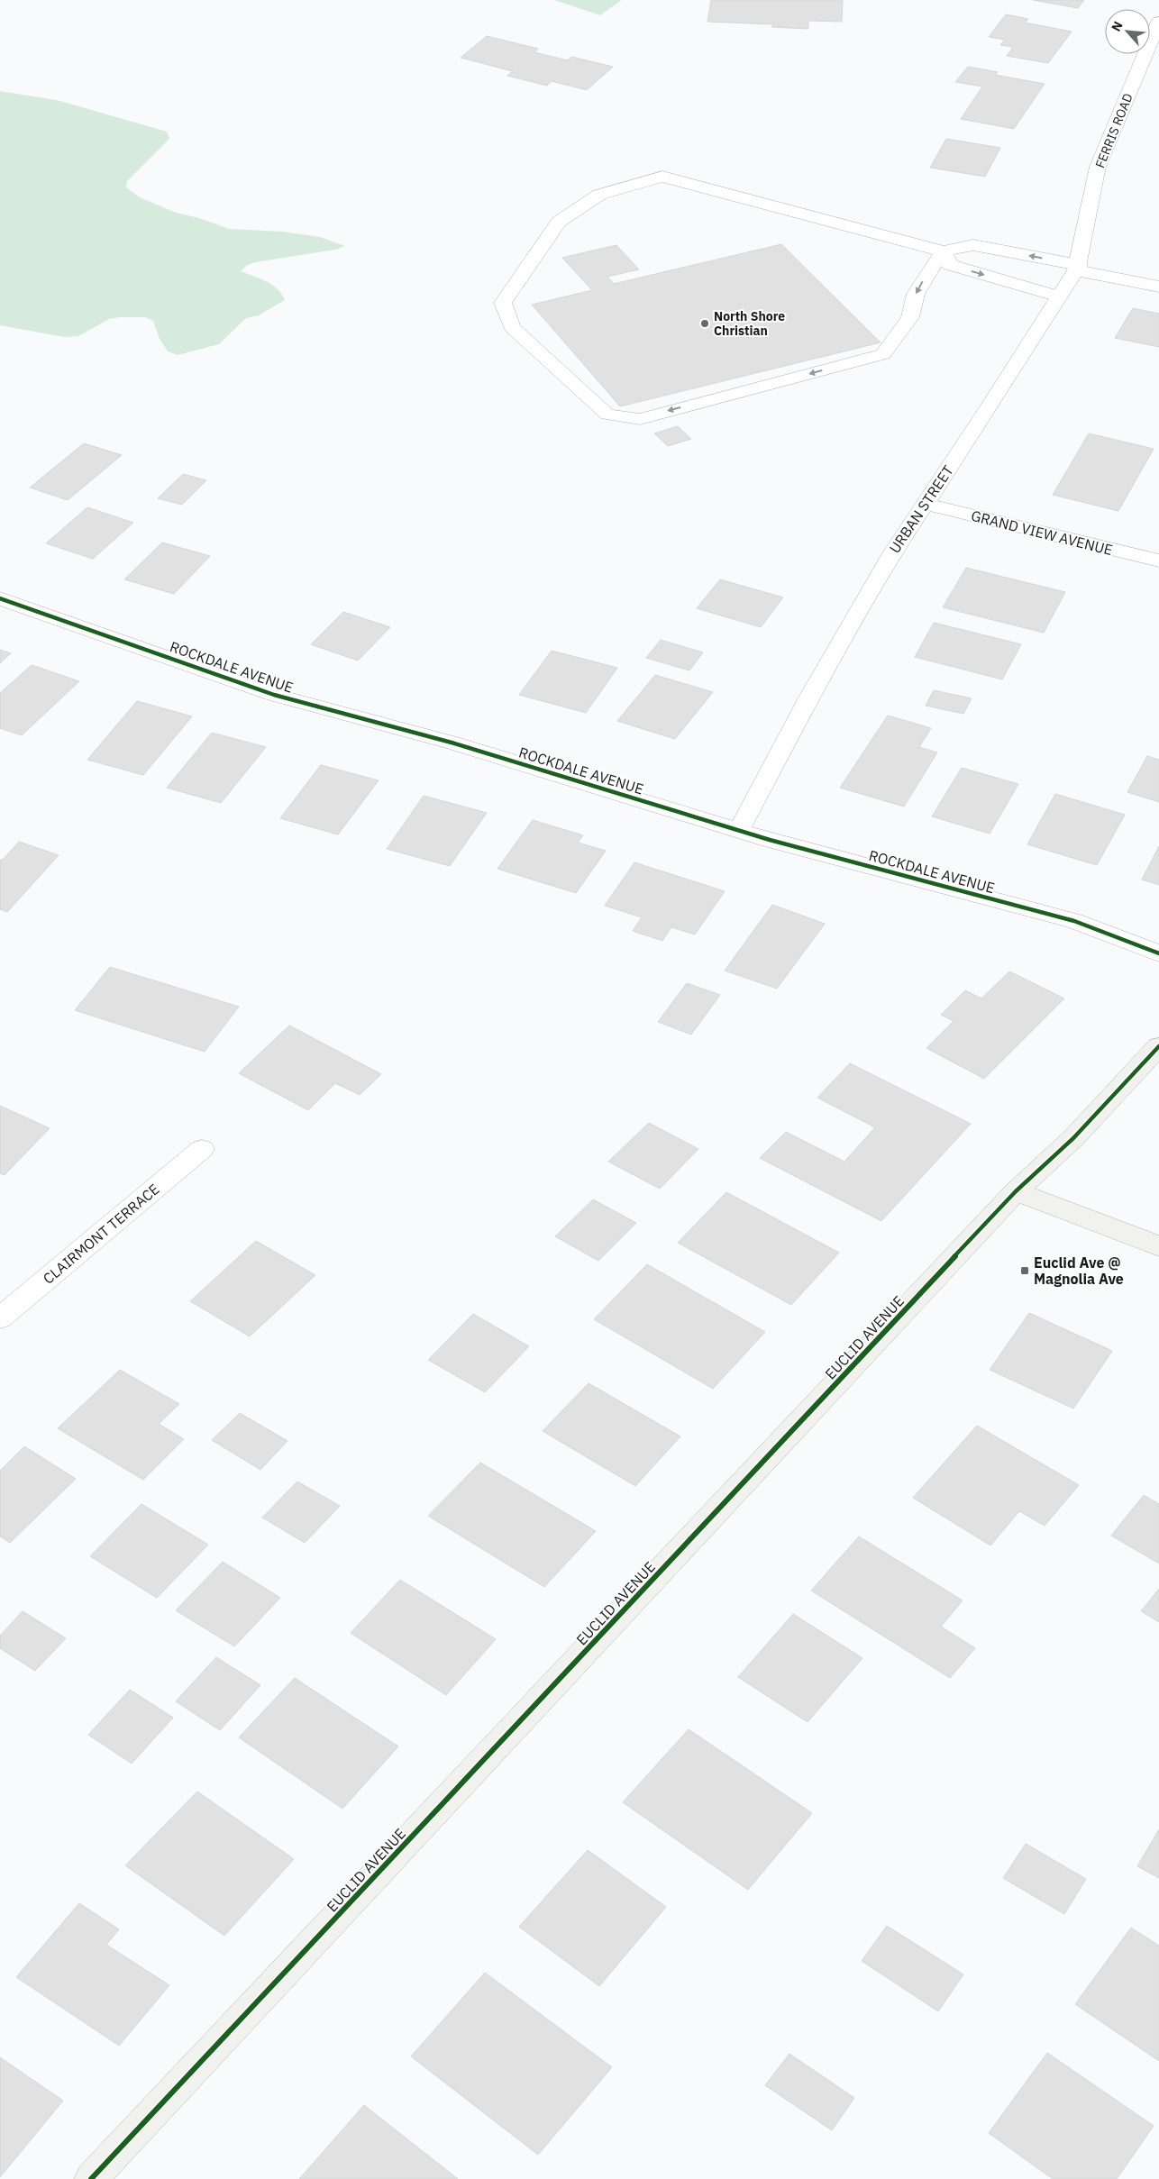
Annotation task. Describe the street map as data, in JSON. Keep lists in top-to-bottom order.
{
  "streets": {
    "street": [
      "FERRIS ROAD",
      "URBAN STREET",
      "GRAND VIEW AVENUE",
      "ROCKDALE AVENUE",
      "CLAIRMONT TERRACE",
      "EUCLID AVENUE"
    ]
  },
  "crossings": [
    ["FERRIS ROAD", "URBAN STREET"],
    ["URBAN STREET", "GRAND VIEW AVENUE"],
    ["URBAN STREET", "ROCKDALE AVENUE"]
  ],
  "places": {
    "other": ["North Shore Christian"],
    "transit": ["Euclid Ave @ Magnolia Ave"]
  },
  "north": "top left"
}
